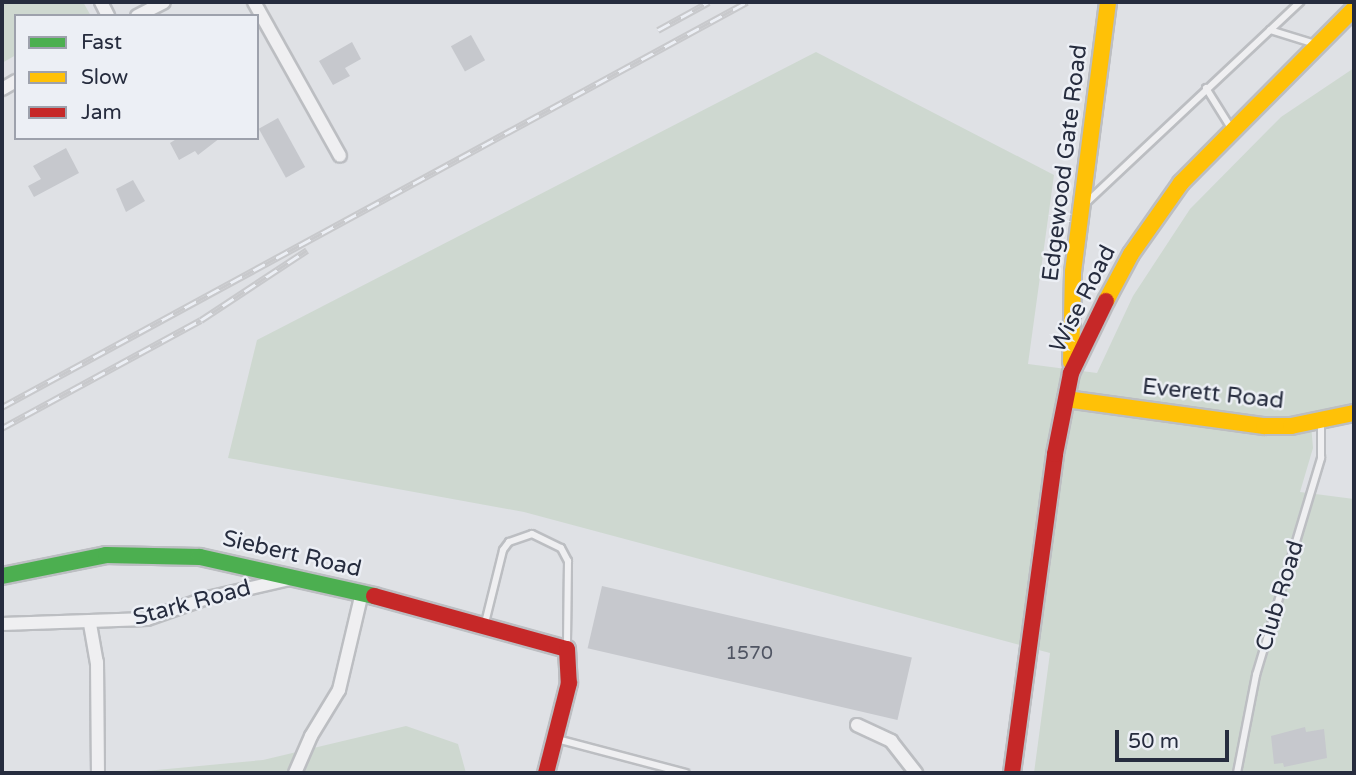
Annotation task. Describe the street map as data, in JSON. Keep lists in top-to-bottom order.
{
  "streets": {
    "street": [
      "Edgewood Gate Road",
      "Wise Road",
      "Everett Road",
      "Siebert Road",
      "Stark Road"
    ],
    "lane": ["Club Road"]
  },
  "crossings": [
    ["Edgewood Gate Road", "Wise Road"],
    ["Wise Road", "Everett Road"],
    ["Everett Road", "Club Road"],
    ["Siebert Road", "Stark Road"]
  ],
  "house_numbers": ["1570"],
  "legend": ["Fast", "Slow", "Jam"],
  "scale_bar": "50 m"
}
